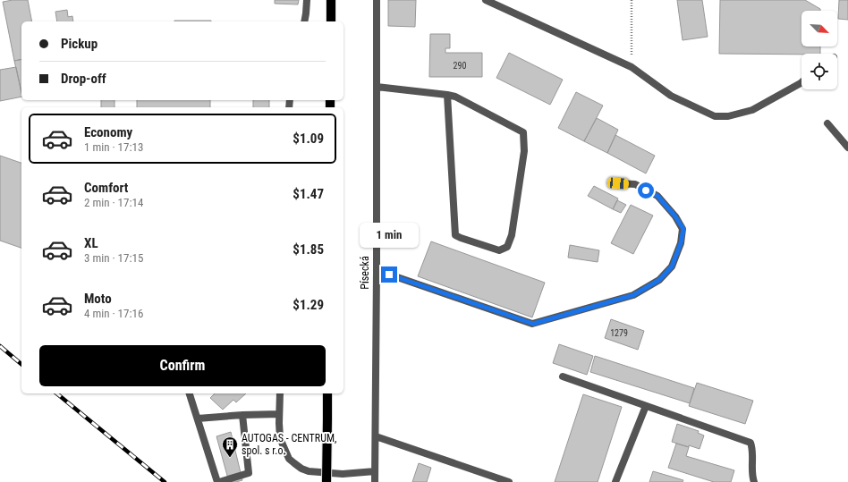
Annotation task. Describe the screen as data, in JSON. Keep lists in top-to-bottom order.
{
  "streets": {
    "lane": ["Písecká"]
  },
  "places": {
    "building": ["AUTOGAS - CENTRUM, spol. s r.o."]
  },
  "house_numbers": ["290", "1279"],
  "north": "bottom right",
  "page": {
    "banner": ["Pickup", "Drop-off"],
    "list": [
      {
        "name": "Economy",
        "note": "1 min · 17:13",
        "value": "$1.09"
      },
      {
        "name": "Comfort",
        "note": "2 min · 17:14",
        "value": "$1.47"
      },
      {
        "name": "XL",
        "note": "3 min · 17:15",
        "value": "$1.85"
      },
      {
        "name": "Moto",
        "note": "4 min · 17:16",
        "value": "$1.29"
      }
    ],
    "bubble": "1 min",
    "buttons": "Confirm"
  }
}
